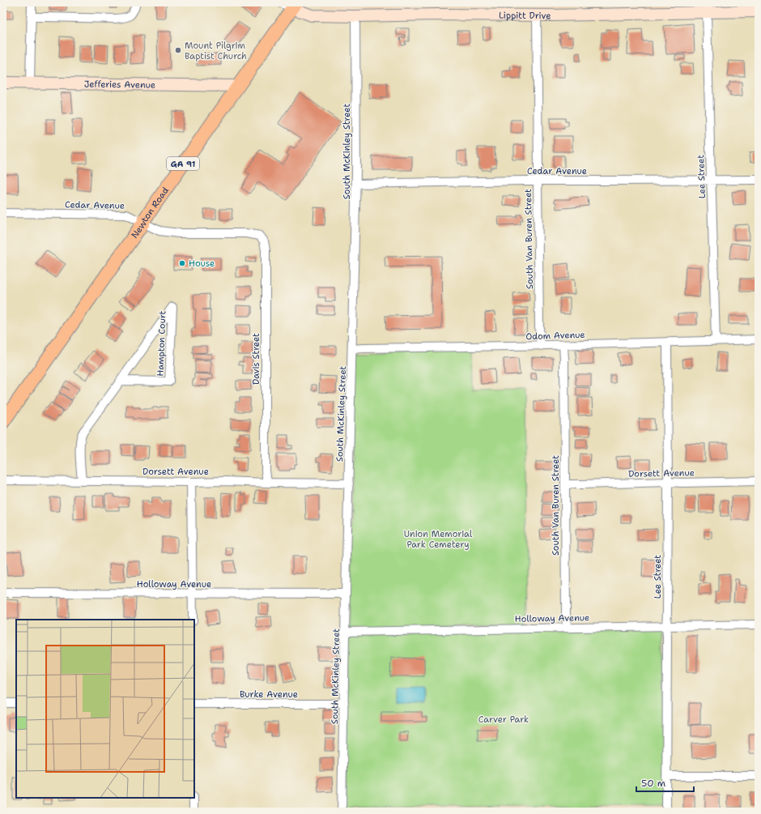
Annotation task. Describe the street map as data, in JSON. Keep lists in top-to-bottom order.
{
  "streets": {
    "main road": ["GA 91", "Newton Road"],
    "street": [
      "Lippitt Drive",
      "Jefferies Avenue",
      "South McKinley Street",
      "Cedar Avenue",
      "Lee Street",
      "South Van Buren Street",
      "Odom Avenue",
      "Hampton Court",
      "Davis Street",
      "Dorsett Avenue",
      "Holloway Avenue",
      "Burke Avenue"
    ]
  },
  "crossings": [
    ["Lippitt Drive", "South McKinley Street"],
    ["Lippitt Drive", "Lee Street"],
    ["Lippitt Drive", "Newton Road"],
    ["Lippitt Drive", "South Van Buren Street"],
    ["Jefferies Avenue", "Newton Road"],
    ["South McKinley Street", "Cedar Avenue"],
    ["South McKinley Street", "Odom Avenue"],
    ["South McKinley Street", "Dorsett Avenue"],
    ["South McKinley Street", "Holloway Avenue"],
    ["South McKinley Street", "Burke Avenue"],
    ["Cedar Avenue", "Lee Street"],
    ["Cedar Avenue", "Newton Road"],
    ["Cedar Avenue", "South Van Buren Street"],
    ["Cedar Avenue", "Davis Street"],
    ["Lee Street", "Odom Avenue"],
    ["Lee Street", "Dorsett Avenue"],
    ["Lee Street", "Holloway Avenue"],
    ["South Van Buren Street", "Odom Avenue"],
    ["South Van Buren Street", "Dorsett Avenue"],
    ["South Van Buren Street", "Holloway Avenue"],
    ["Hampton Court", "Dorsett Avenue"],
    ["Davis Street", "Dorsett Avenue"]
  ],
  "parks": ["Union Memorial Park Cemetery", "Carver Park"],
  "places": ["Mount Pilgrim Baptist Church", "House"],
  "scale_bar": "50 m"
}
